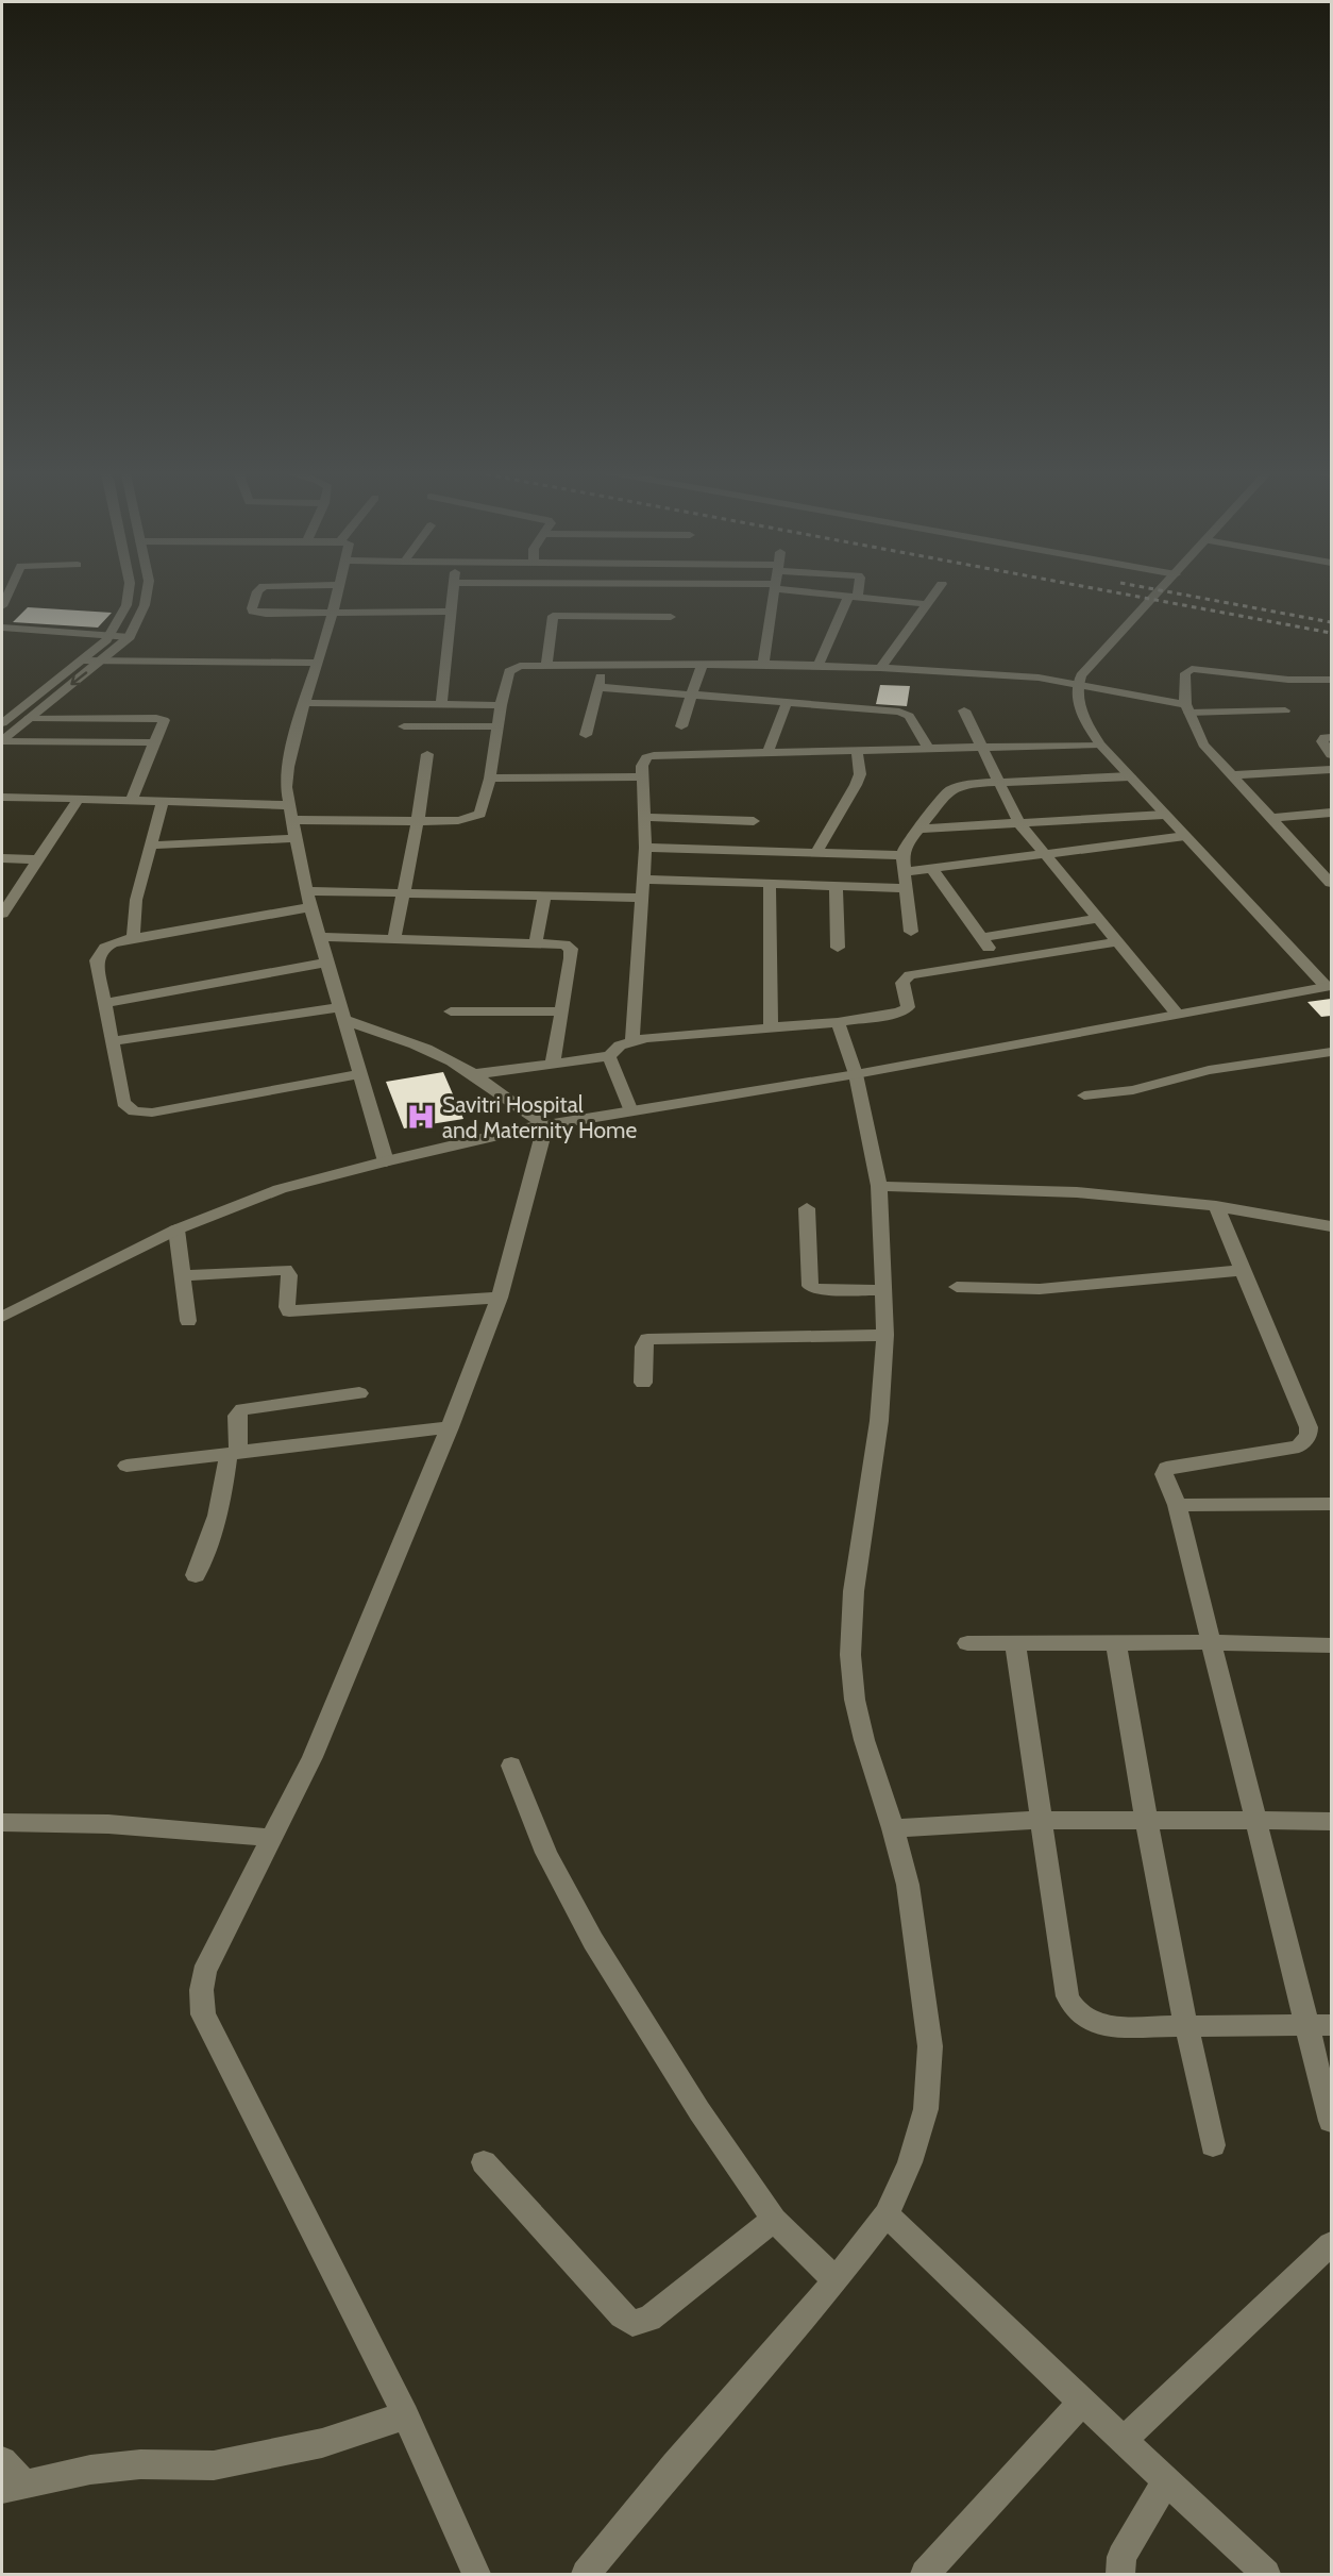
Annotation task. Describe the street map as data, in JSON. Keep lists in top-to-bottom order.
{
  "places": {
    "hospital": ["Savitri Hospital and Maternity Home"]
  }
}
